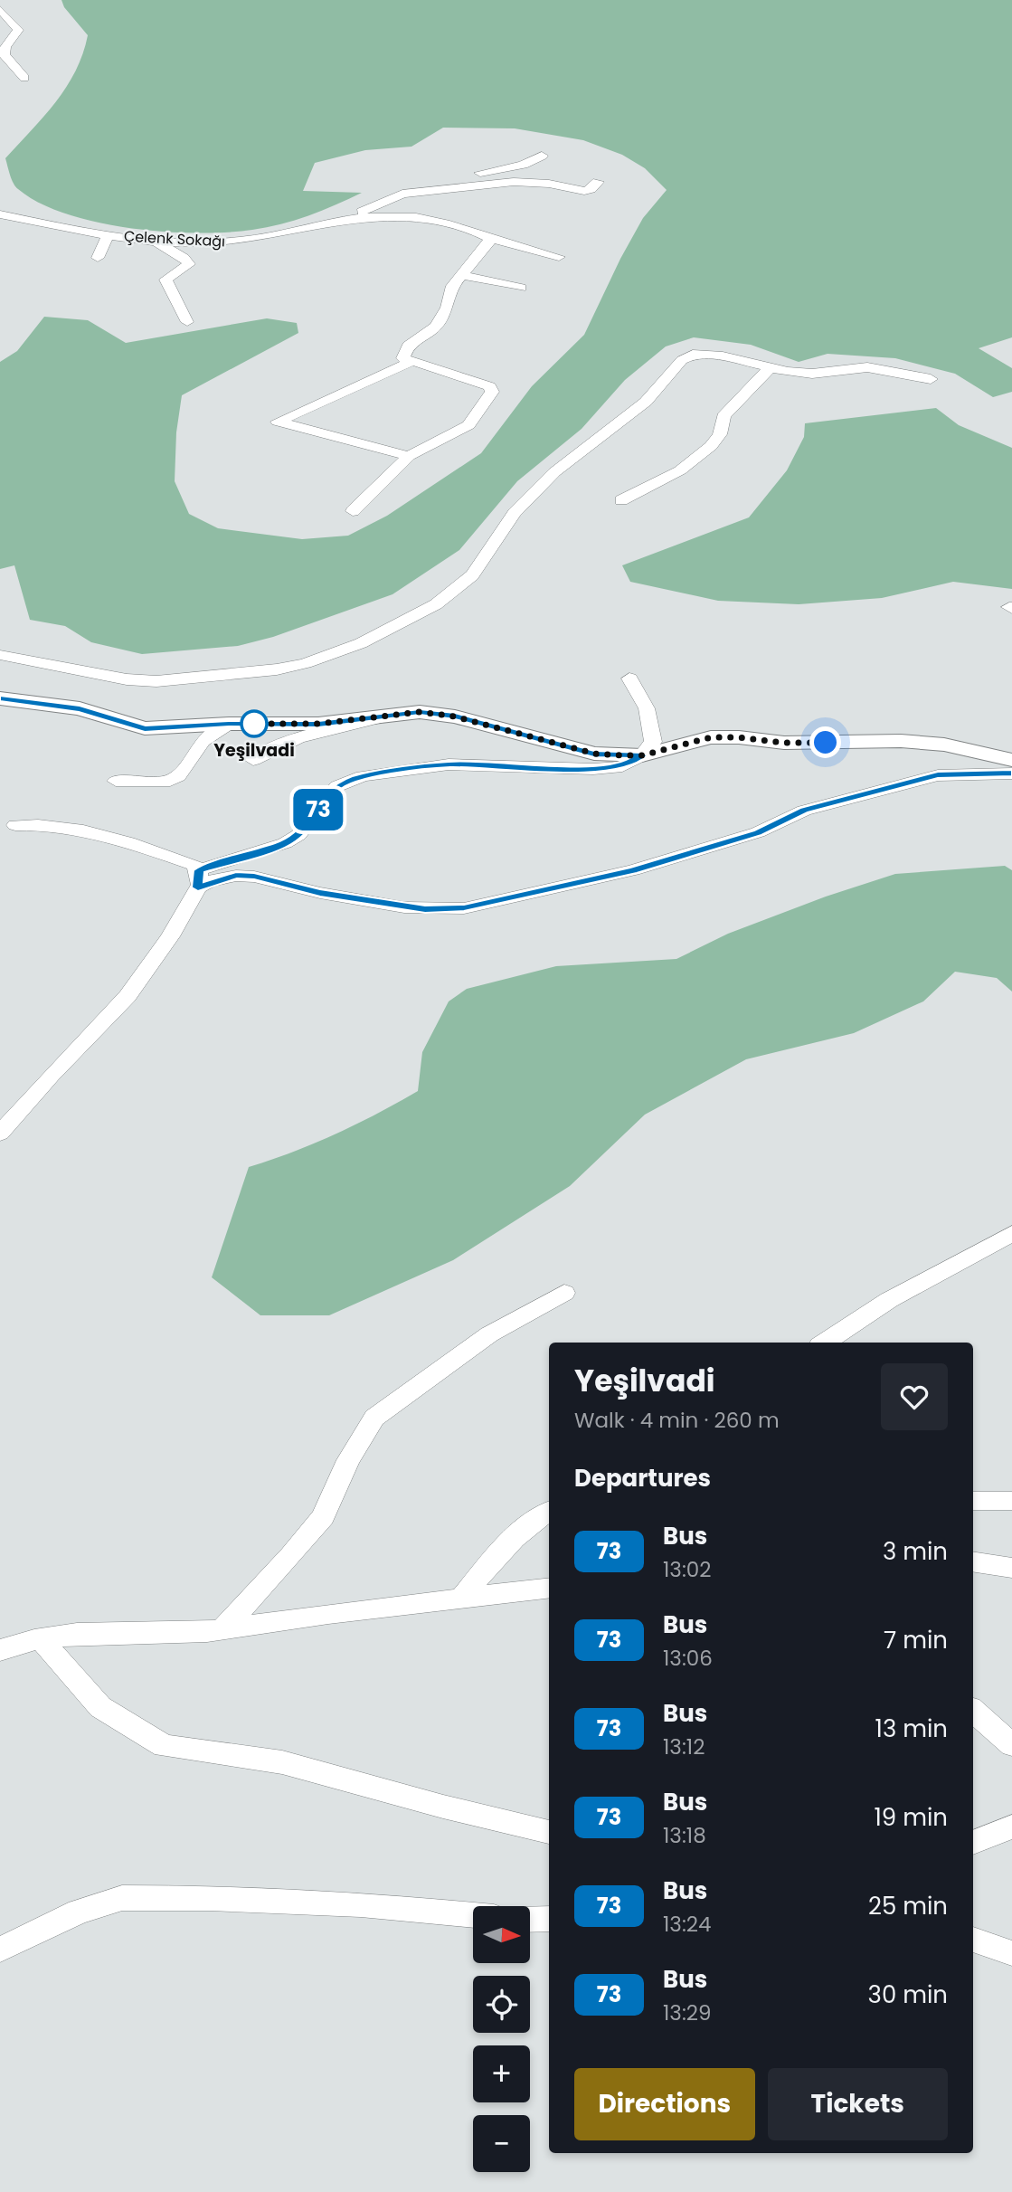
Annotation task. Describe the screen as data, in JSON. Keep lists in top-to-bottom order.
{
  "streets": {
    "street": ["Çelenk Sokağı"]
  },
  "places": ["Yeşilvadi"],
  "lines": ["bus line 73"],
  "north": "right",
  "page": {
    "on_map": "73",
    "heading": [
      ["Yeşilvadi", "Walk · 4 min · 260 m"],
      "Departures"
    ],
    "list": [
      {
        "mark": "73",
        "name": "Bus",
        "note": "13:02",
        "value": "3 min"
      },
      {
        "mark": "73",
        "name": "Bus",
        "note": "13:06",
        "value": "7 min"
      },
      {
        "mark": "73",
        "name": "Bus",
        "note": "13:12",
        "value": "13 min"
      },
      {
        "mark": "73",
        "name": "Bus",
        "note": "13:18",
        "value": "19 min"
      },
      {
        "mark": "73",
        "name": "Bus",
        "note": "13:24",
        "value": "25 min"
      },
      {
        "mark": "73",
        "name": "Bus",
        "note": "13:29",
        "value": "30 min"
      }
    ],
    "map_buttons": ["+", "−"],
    "buttons": ["Directions", "Tickets"]
  }
}
